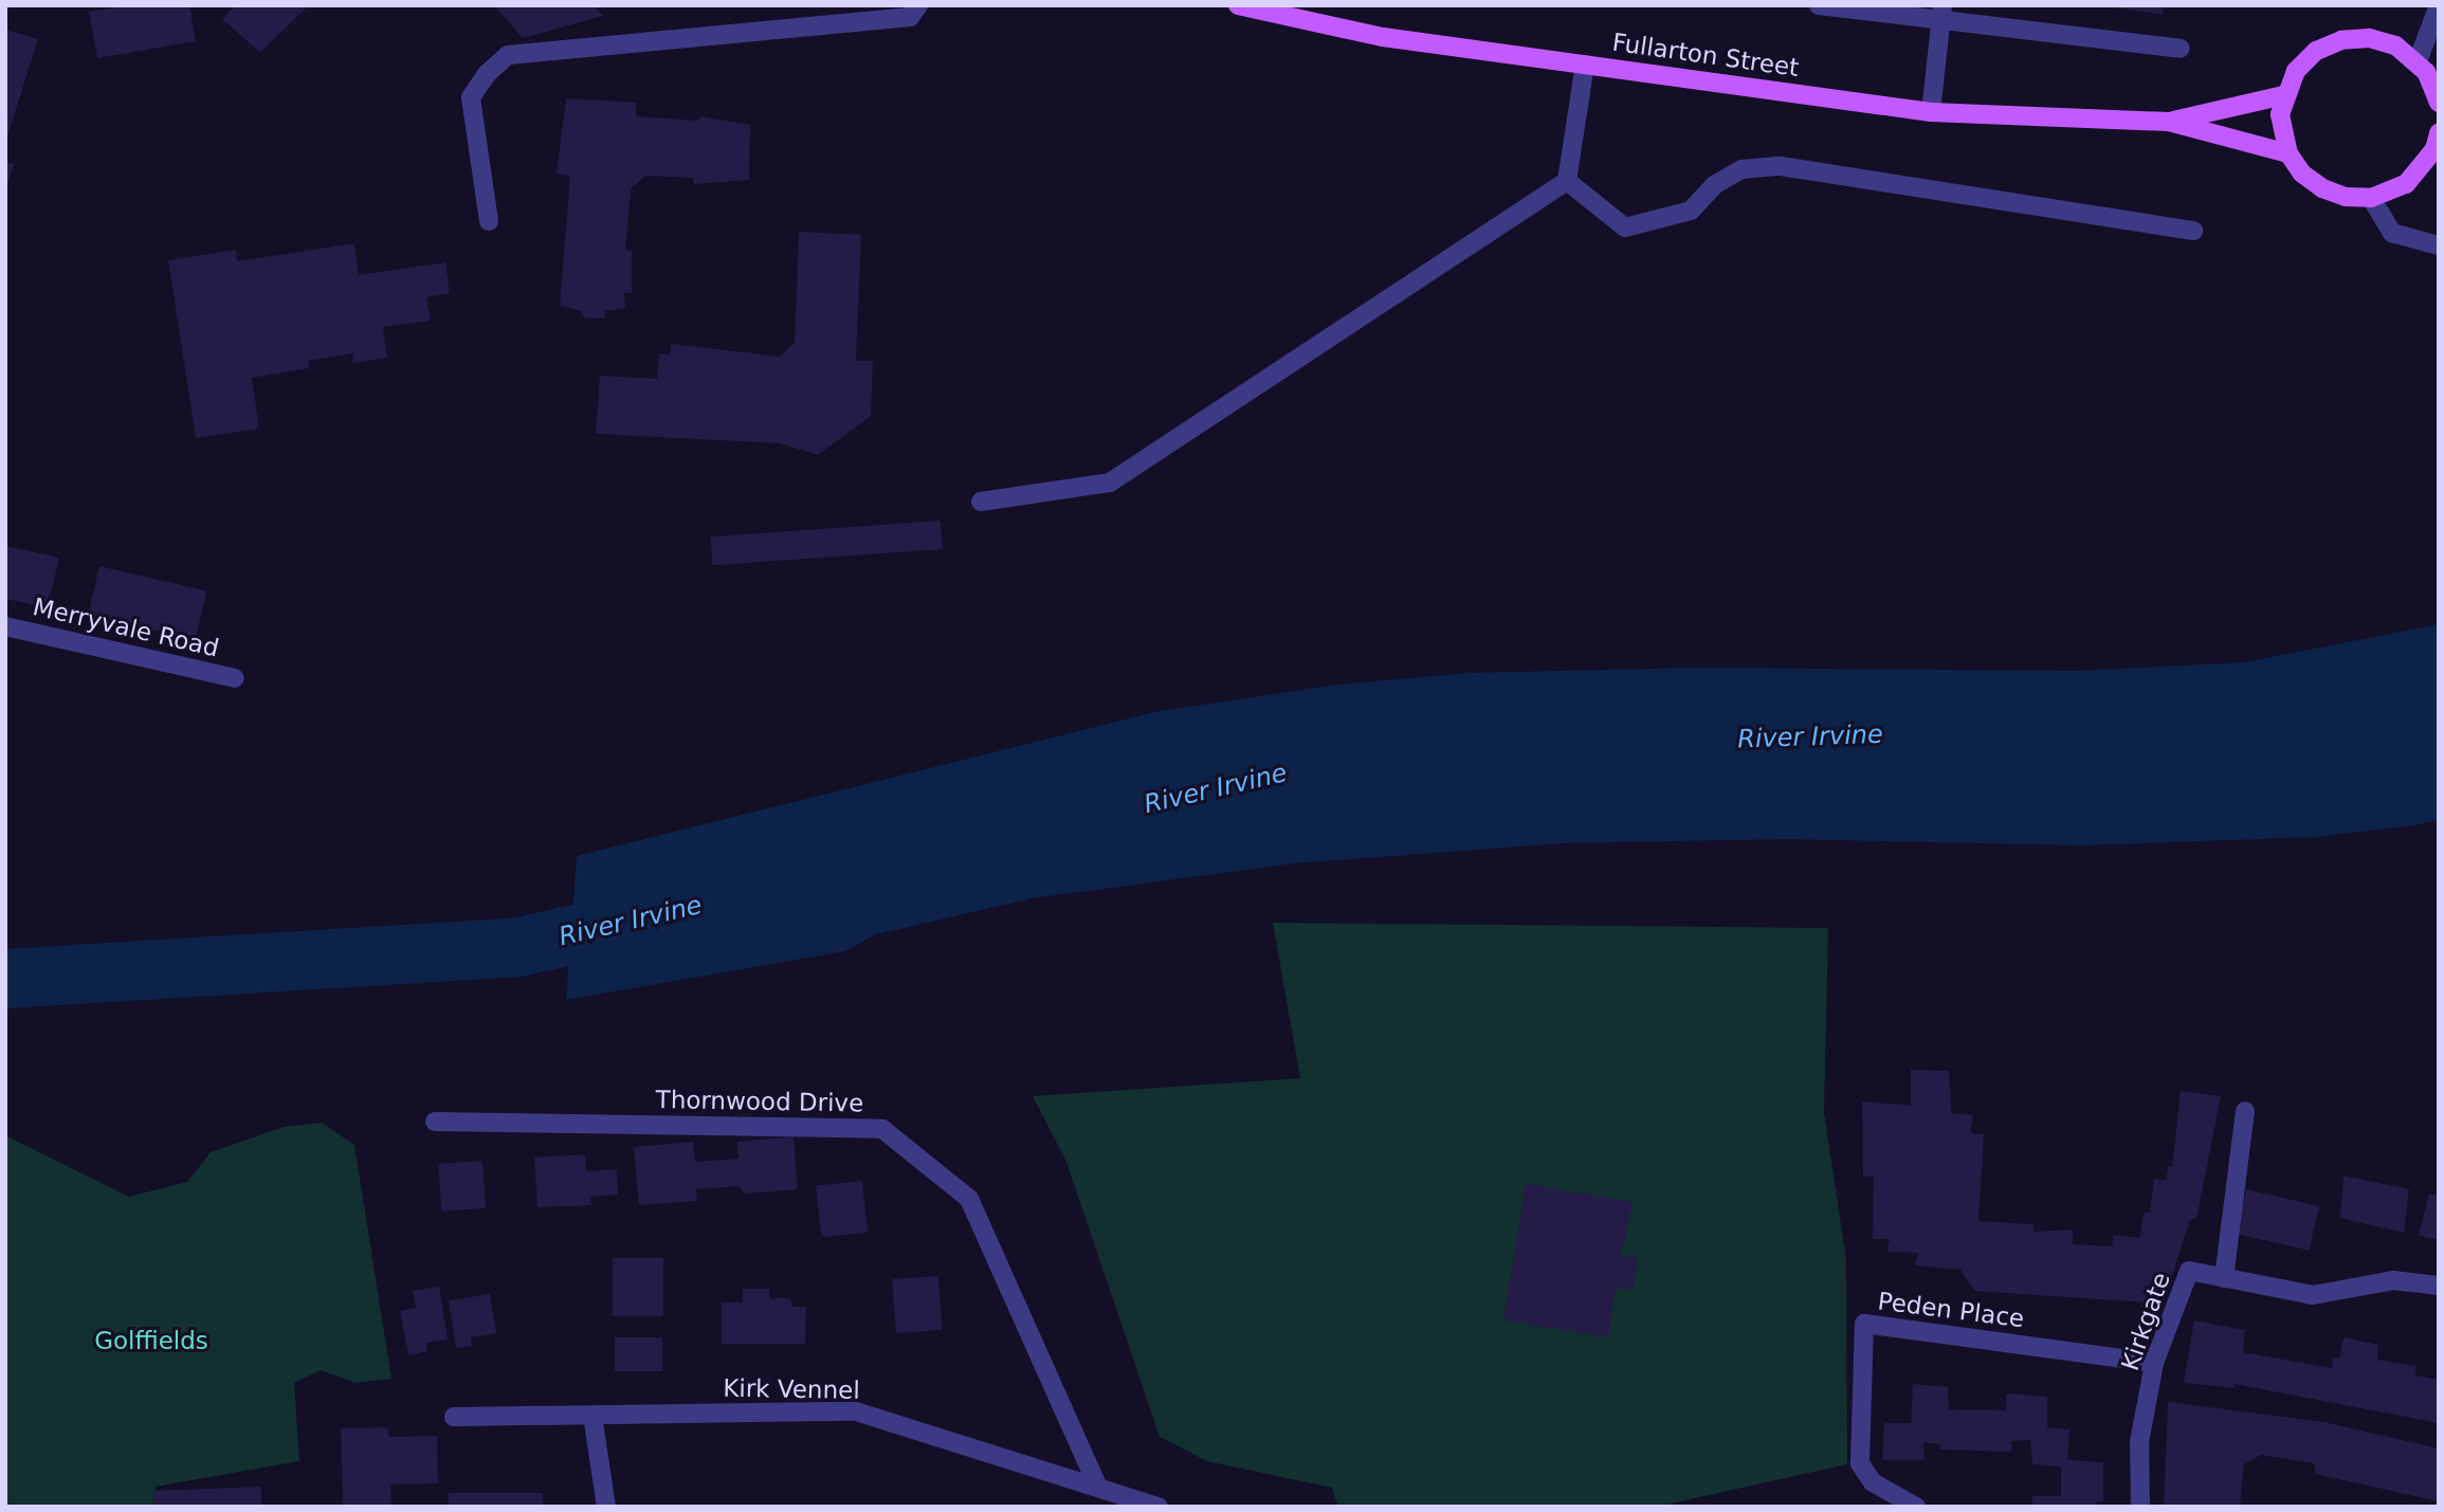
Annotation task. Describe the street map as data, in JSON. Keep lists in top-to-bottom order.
{
  "streets": {
    "main road": ["Fullarton Street"],
    "street": [
      "Merryvale Road",
      "Thornwood Drive",
      "Peden Place",
      "Kirkgate",
      "Kirk Vennel"
    ]
  },
  "crossings": [
    ["Thornwood Drive", "Kirk Vennel"],
    ["Peden Place", "Kirkgate"]
  ],
  "water": ["River Irvine"],
  "parks": ["Golffields"]
}
